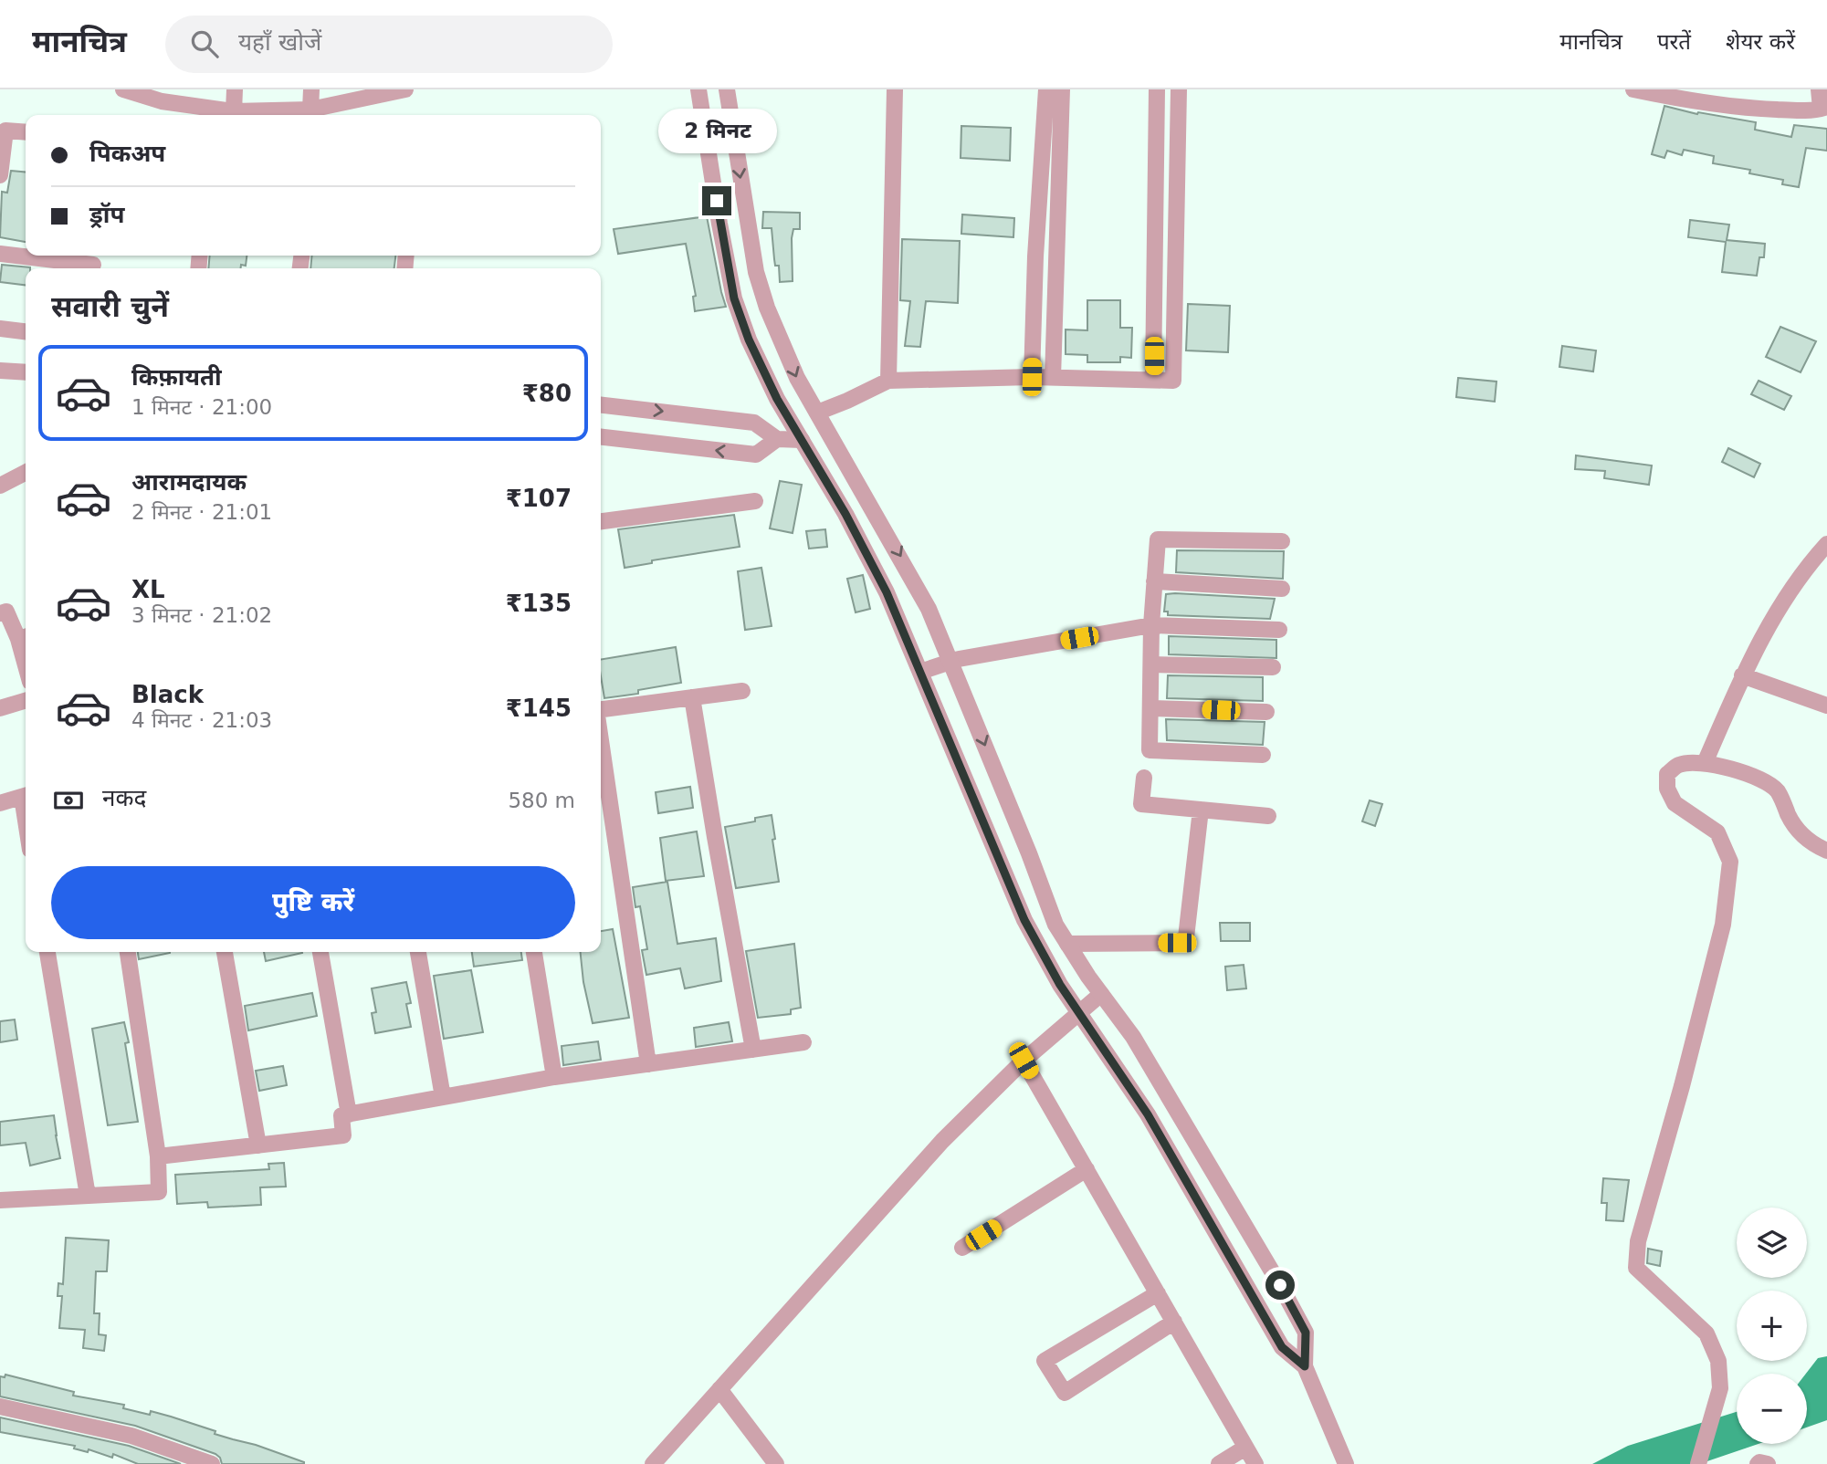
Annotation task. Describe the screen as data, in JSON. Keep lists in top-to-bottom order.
{
  "page": {
    "header": "मानचित्र",
    "search": "यहाँ खोजें",
    "nav": ["मानचित्र", "परतें", "शेयर करें"],
    "bubble": "2 मिनट",
    "banner": ["पिकअप", "ड्रॉप"],
    "heading": "सवारी चुनें",
    "list": [
      {
        "name": "किफ़ायती",
        "note": "1 मिनट · 21:00",
        "value": "₹80"
      },
      {
        "name": "आरामदायक",
        "note": "2 मिनट · 21:01",
        "value": "₹107"
      },
      {
        "name": "XL",
        "note": "3 मिनट · 21:02",
        "value": "₹135"
      },
      {
        "name": "Black",
        "note": "4 मिनट · 21:03",
        "value": "₹145"
      }
    ],
    "pay": ["नकद", "580 m"],
    "buttons": "पुष्टि करें",
    "map_buttons": ["+", "−"]
  }
}
